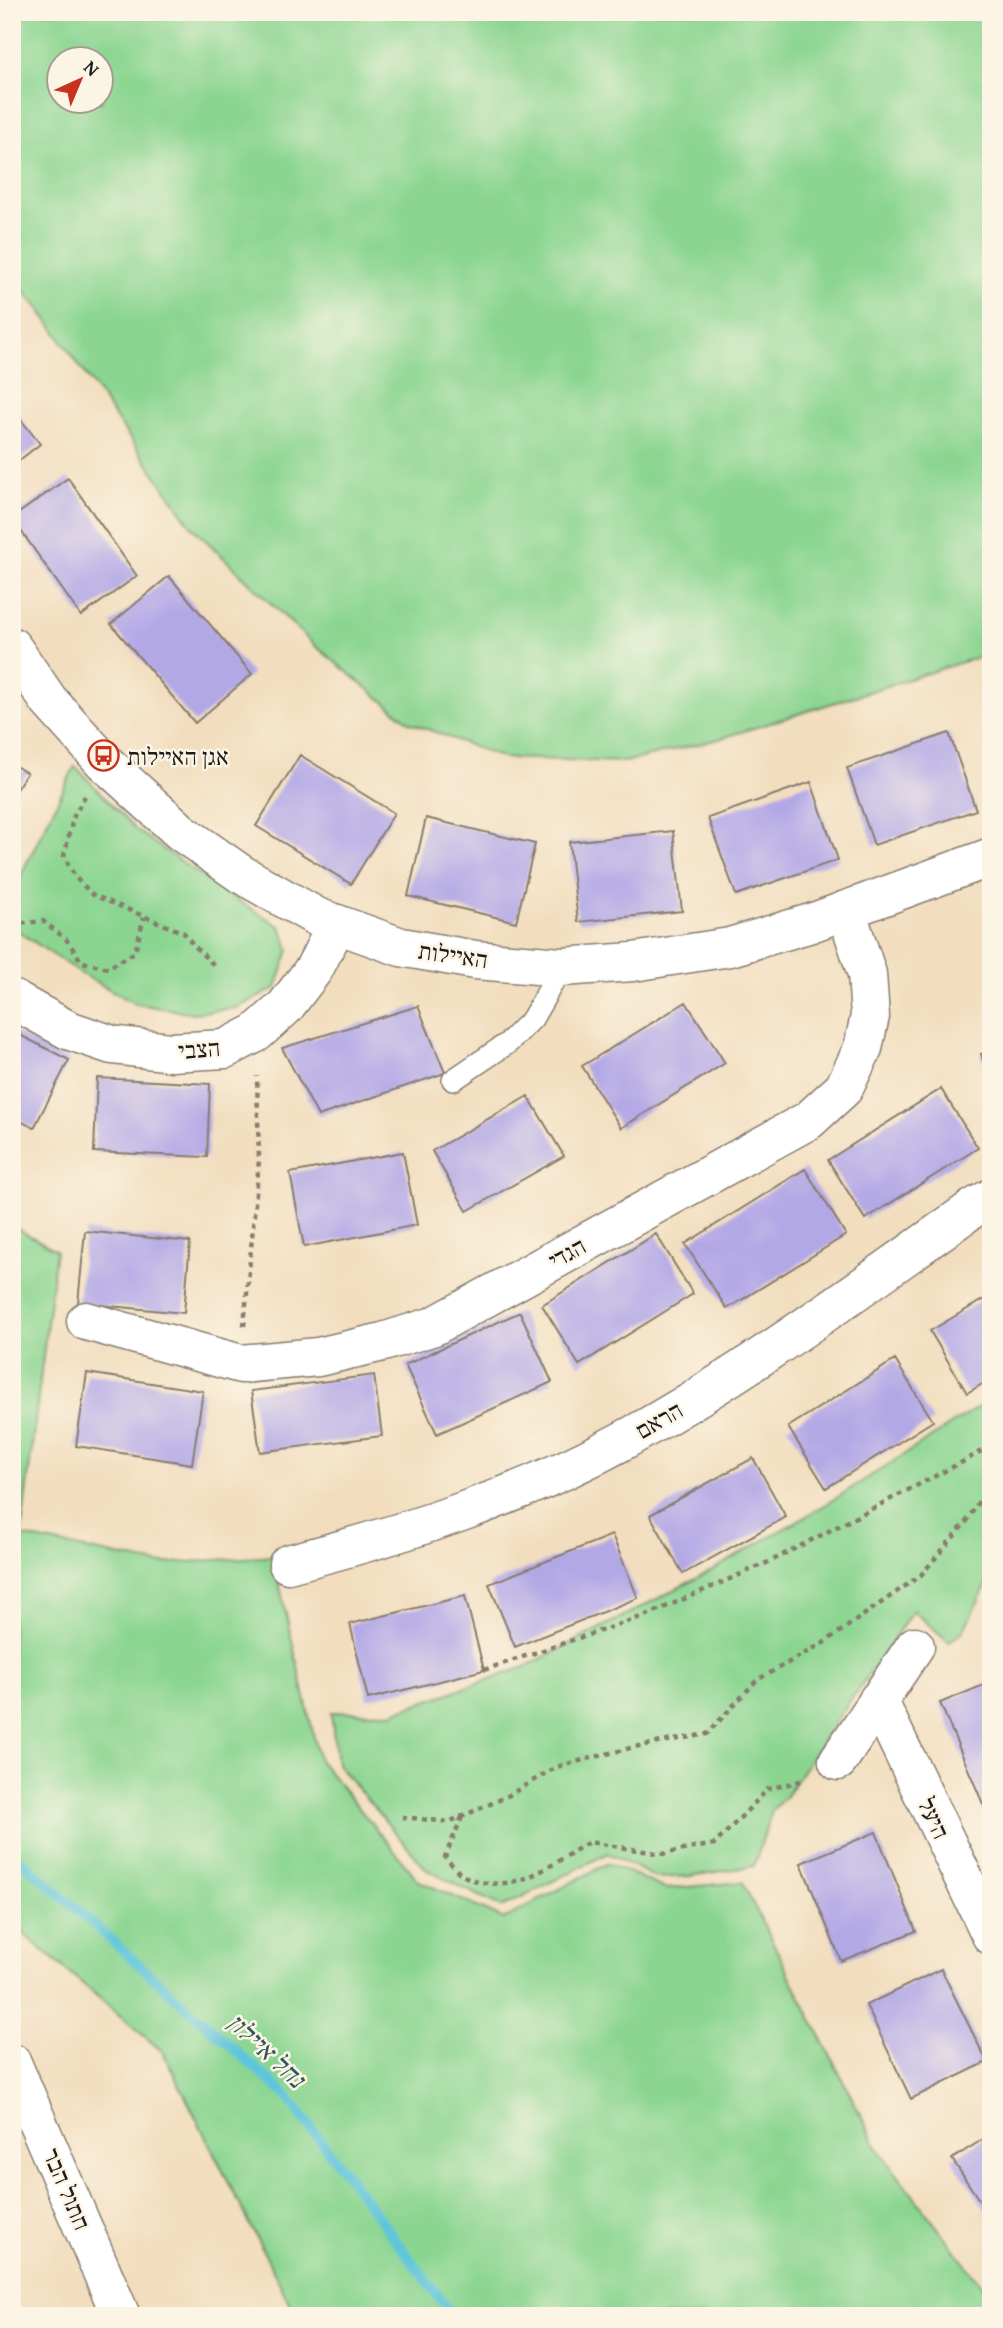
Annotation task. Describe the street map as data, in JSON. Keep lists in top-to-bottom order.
{
  "streets": {
    "street": [
      "האיילות",
      "הצבי",
      "הגדי",
      "הראם",
      "היעל",
      "חתול הבר"
    ]
  },
  "crossings": [
    ["האיילות", "הצבי"],
    ["האיילות", "הגדי"]
  ],
  "water": ["נחל איילון"],
  "places": {
    "bus stop": ["אגן האיילות"]
  },
  "north": "top right"
}
